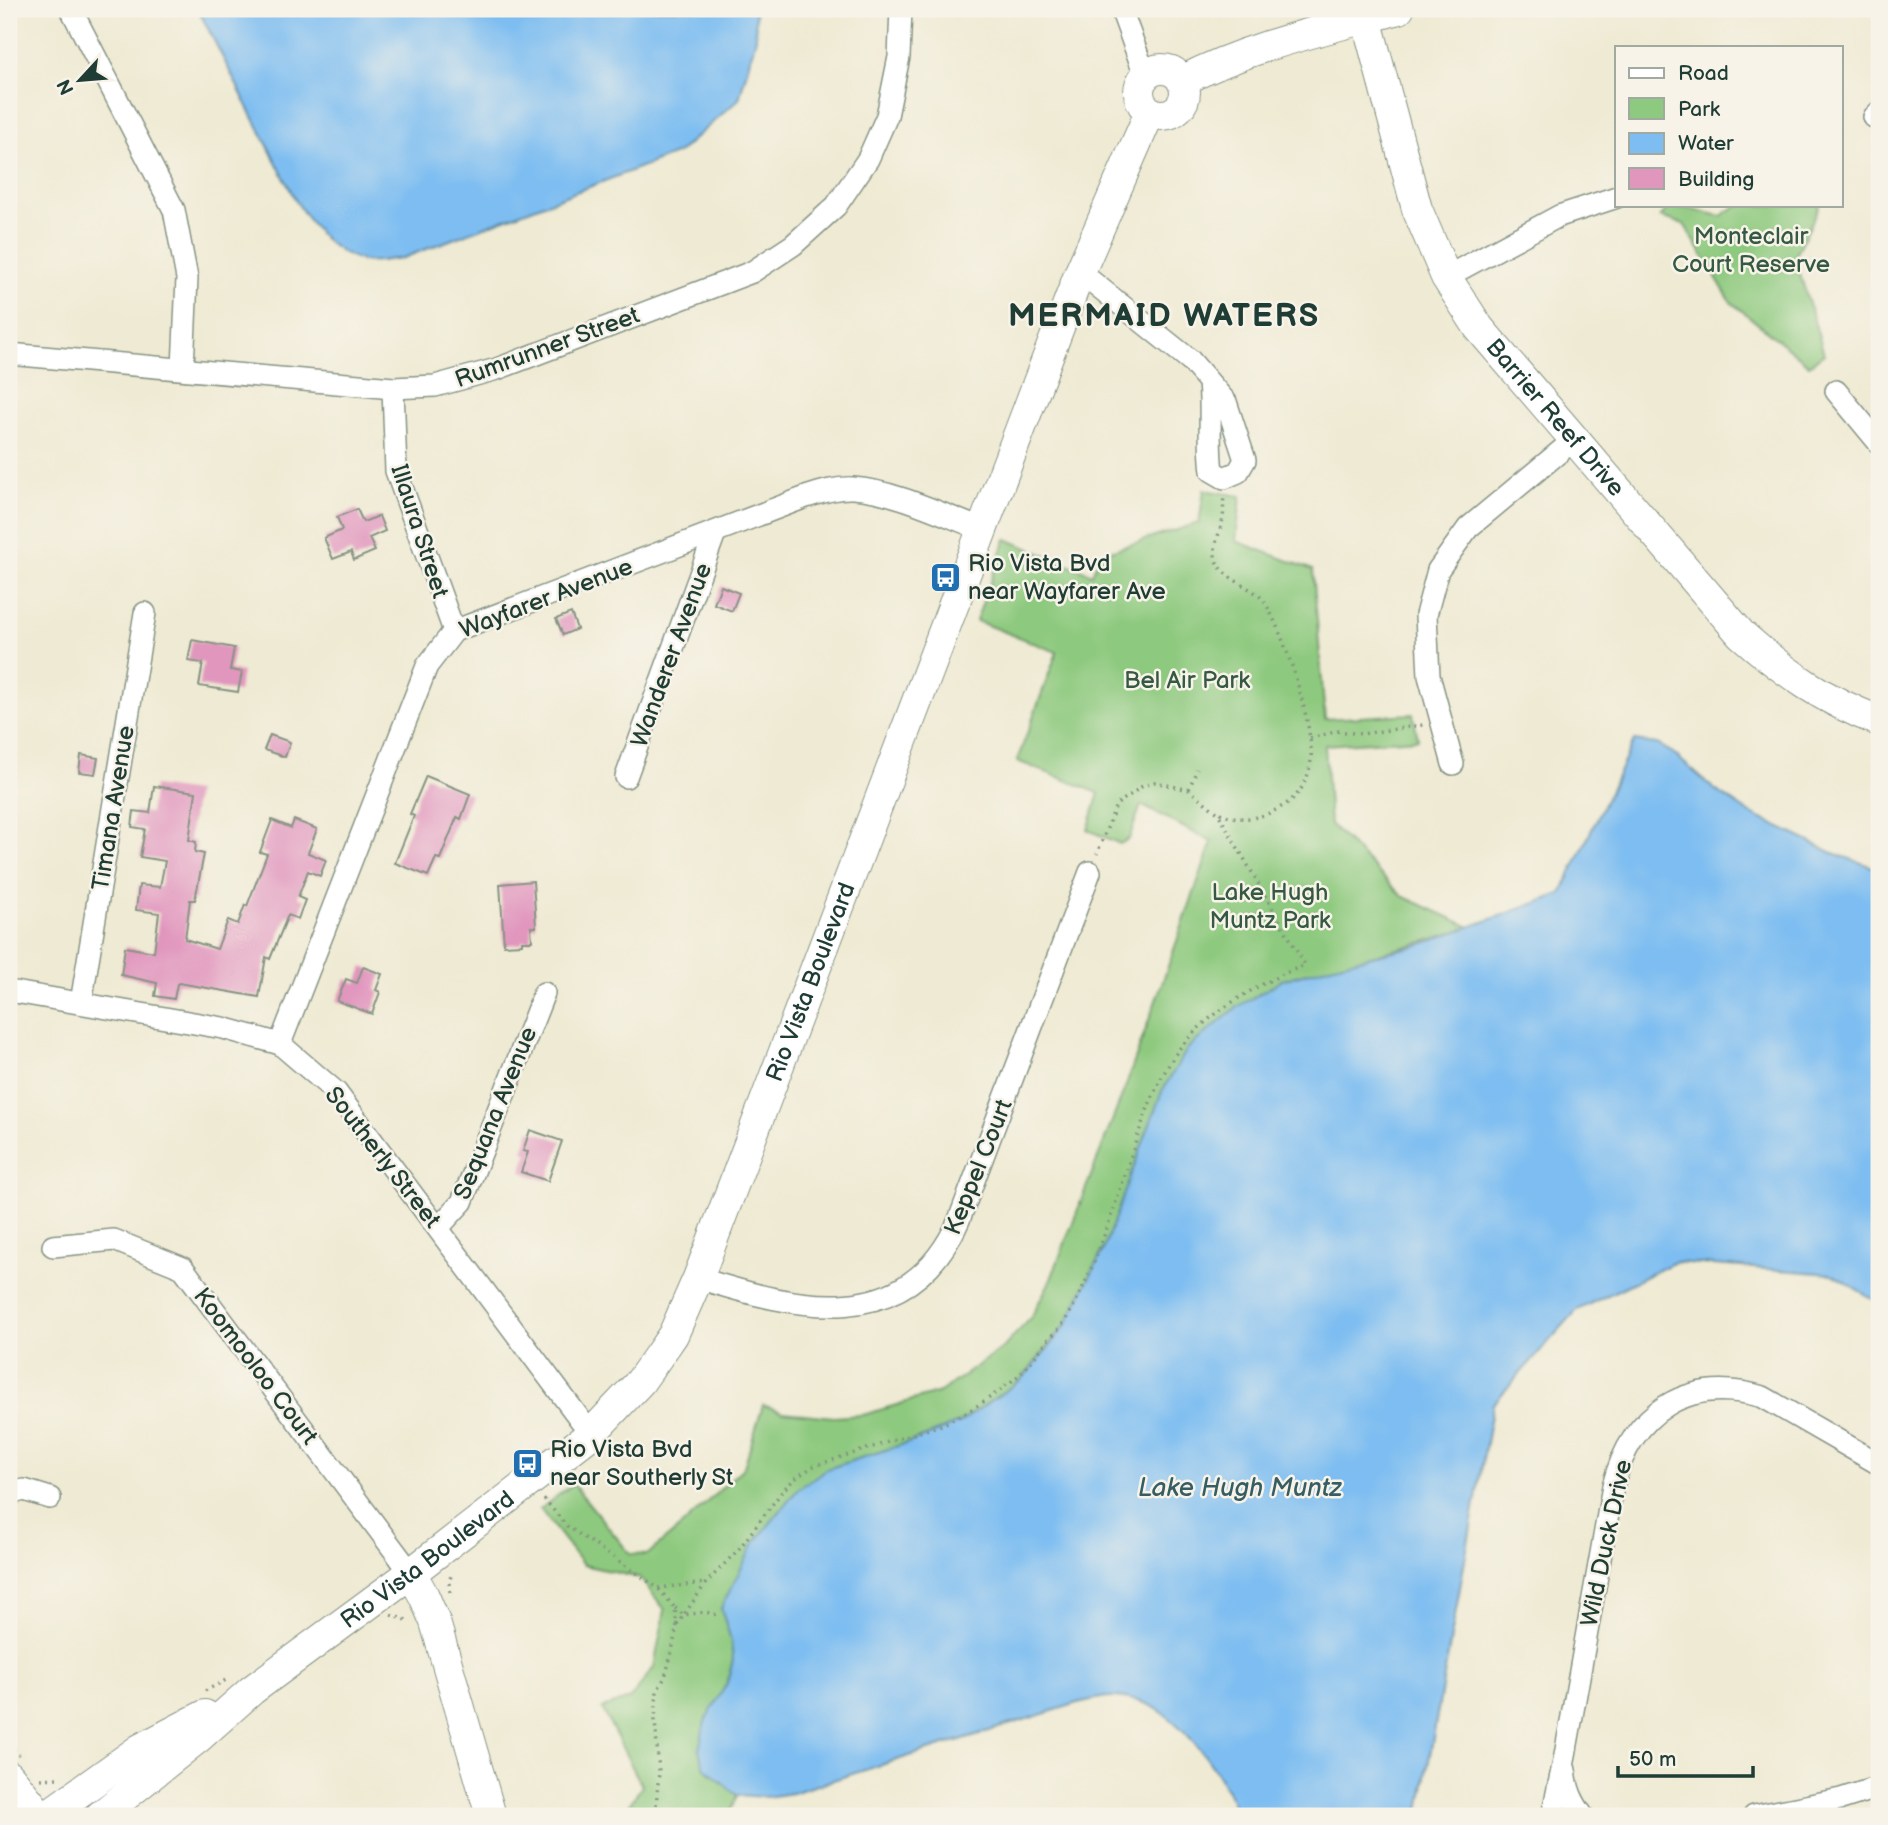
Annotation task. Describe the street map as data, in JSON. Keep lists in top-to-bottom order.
{
  "streets": {
    "street": [
      "Rumrunner Street",
      "Barrier Reef Drive",
      "Illaura Street",
      "Wayfarer Avenue",
      "Wanderer Avenue",
      "Timana Avenue",
      "Rio Vista Boulevard",
      "Sequana Avenue",
      "Southerly Street",
      "Keppel Court",
      "Koomooloo Court",
      "Wild Duck Drive"
    ]
  },
  "crossings": [
    ["Rumrunner Street", "Illaura Street"],
    ["Illaura Street", "Wayfarer Avenue"],
    ["Wayfarer Avenue", "Wanderer Avenue"],
    ["Wayfarer Avenue", "Rio Vista Boulevard"],
    ["Wayfarer Avenue", "Southerly Street"],
    ["Timana Avenue", "Southerly Street"],
    ["Rio Vista Boulevard", "Southerly Street"],
    ["Rio Vista Boulevard", "Keppel Court"],
    ["Rio Vista Boulevard", "Koomooloo Court"],
    ["Sequana Avenue", "Southerly Street"]
  ],
  "districts": ["MERMAID WATERS"],
  "water": ["Lake Hugh Muntz"],
  "parks": ["Monteclair Court Reserve", "Bel Air Park", "Lake Hugh Muntz Park"],
  "places": {
    "bus stop": ["Rio Vista Bvd near Wayfarer Ave", "Rio Vista Bvd near Southerly St"]
  },
  "legend": [
    "Road",
    "Park",
    "Water",
    "Building"
  ],
  "scale_bar": "50 m",
  "north": "bottom left"
}
